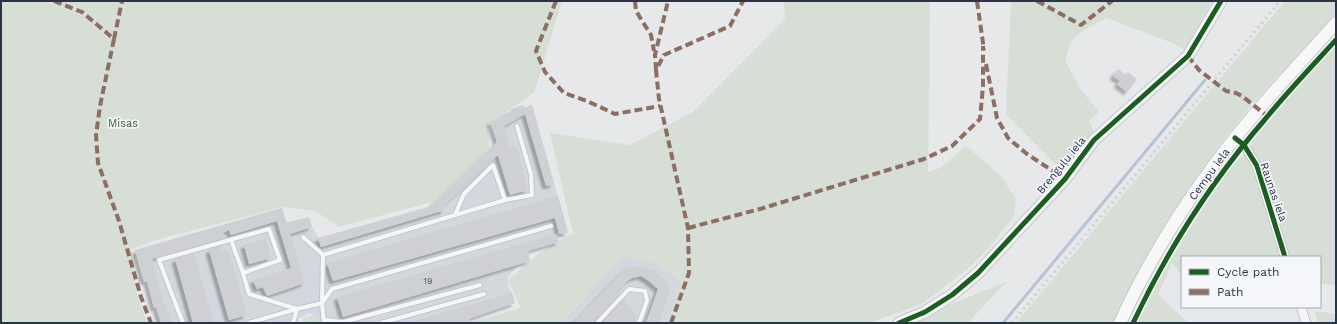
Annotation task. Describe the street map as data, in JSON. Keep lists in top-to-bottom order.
{
  "streets": {
    "main road": ["Cempu iela"],
    "street": ["Brenguļu iela", "Raunas iela"]
  },
  "crossings": [
    ["Cempu iela", "Raunas iela"]
  ],
  "parks": ["Misas"],
  "house_numbers": ["19"],
  "legend": ["Cycle path", "Path"]
}
